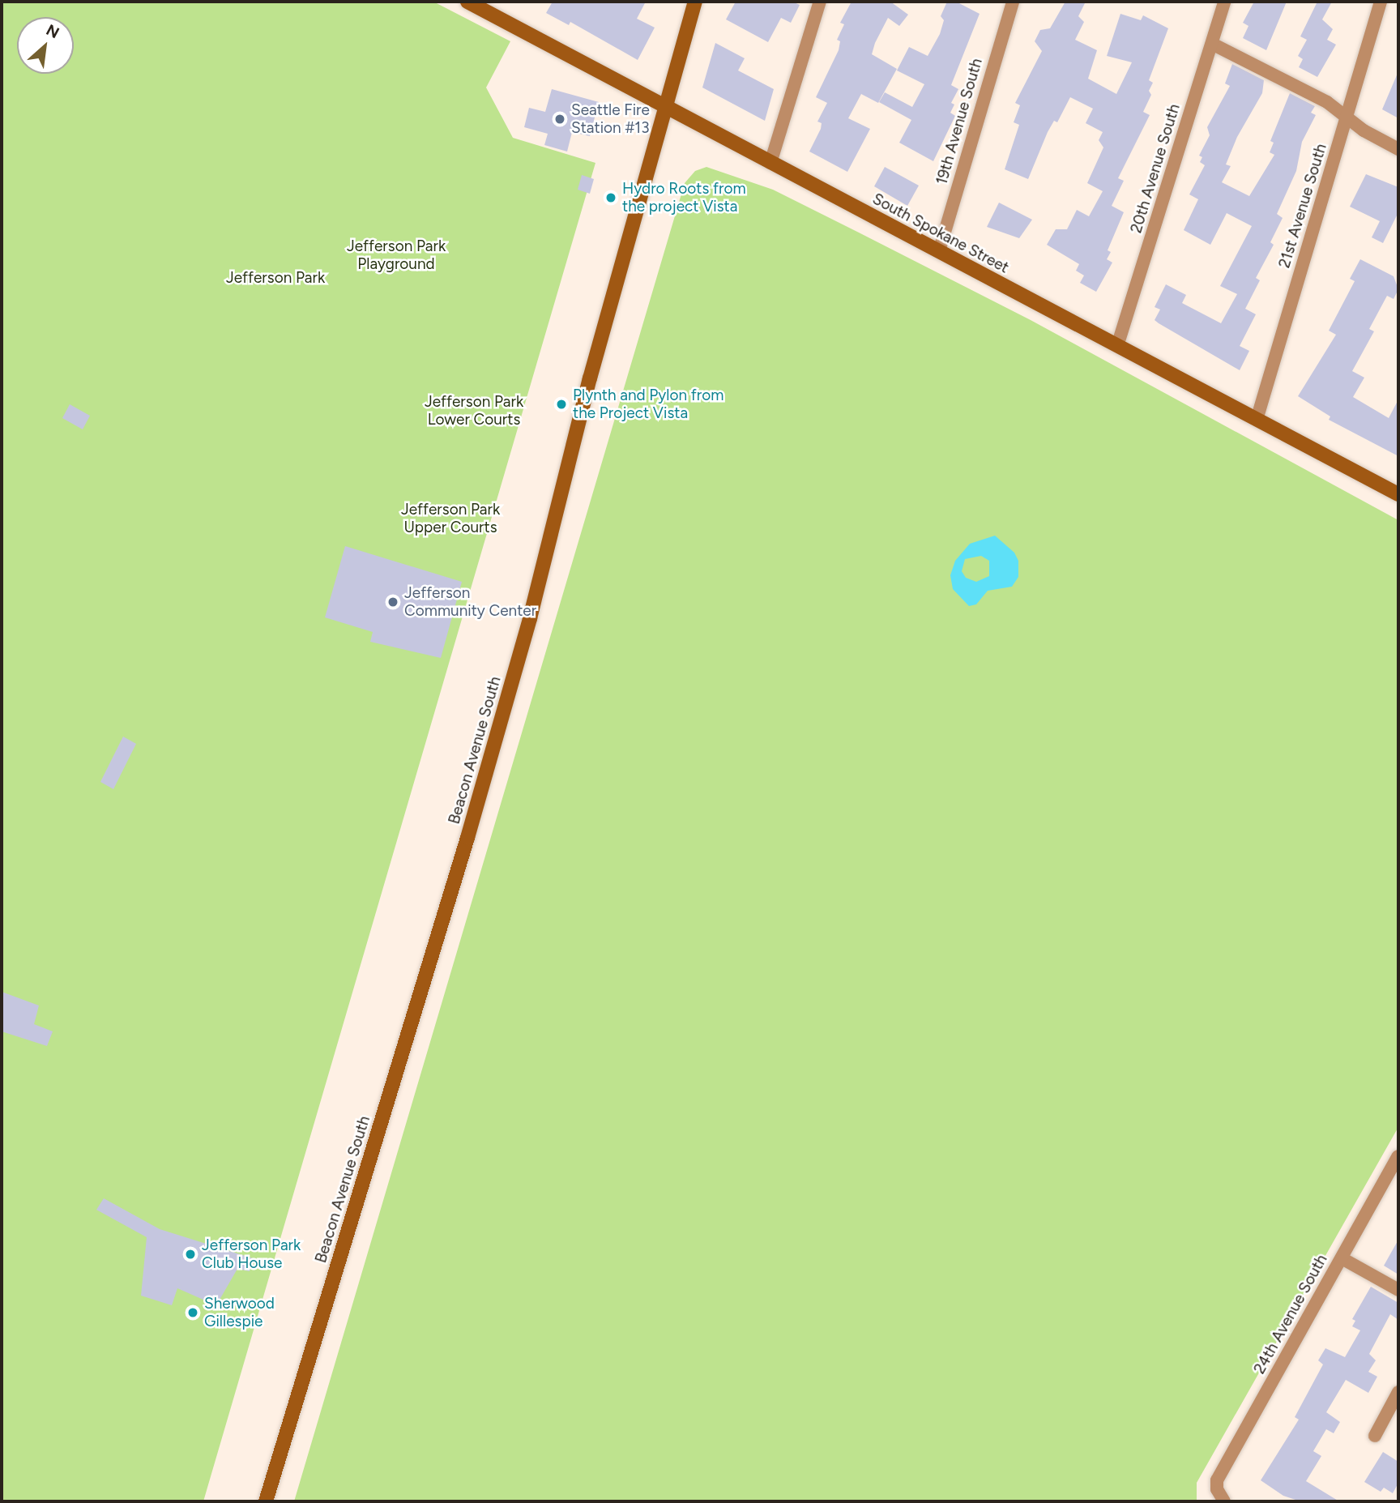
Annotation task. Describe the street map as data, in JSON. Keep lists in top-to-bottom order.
{
  "streets": {
    "main road": ["South Spokane Street", "Beacon Avenue South"],
    "street": [
      "19th Avenue South",
      "20th Avenue South",
      "21st Avenue South",
      "24th Avenue South"
    ]
  },
  "crossings": [
    ["19th Avenue South", "South Spokane Street"],
    ["20th Avenue South", "South Spokane Street"],
    ["21st Avenue South", "South Spokane Street"],
    ["South Spokane Street", "Beacon Avenue South"]
  ],
  "parks": [
    "Jefferson Park Playground",
    "Jefferson Park",
    "Jefferson Park Lower Courts",
    "Jefferson Park Upper Courts"
  ],
  "places": [
    "Seattle Fire Station #13",
    "Hydro Roots from the project Vista",
    "Plynth and Pylon from the Project Vista",
    "Jefferson Community Center",
    "Jefferson Park Club House",
    "Sherwood Gillespie"
  ],
  "north": "top right"
}
